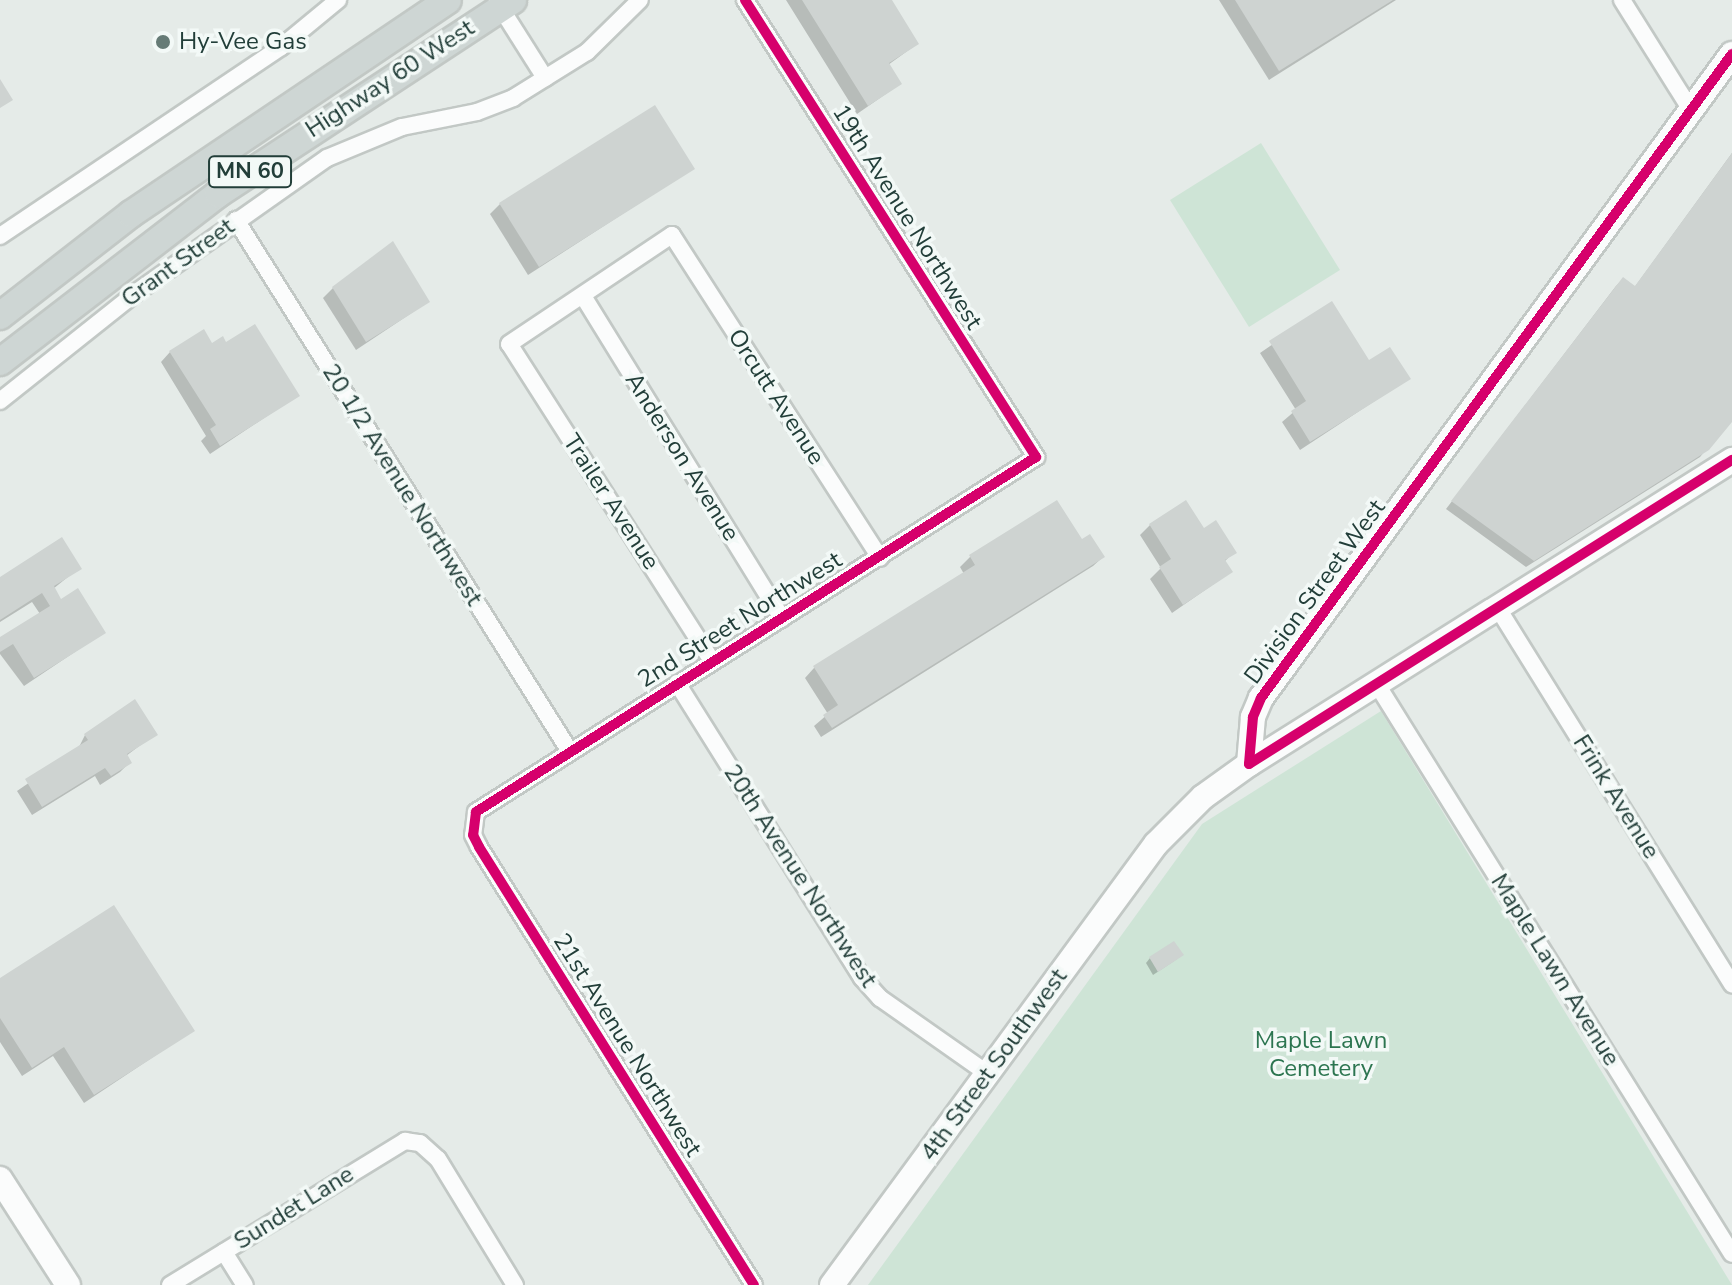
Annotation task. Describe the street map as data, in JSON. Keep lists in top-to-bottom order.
{
  "streets": {
    "main road": ["Highway 60 West", "MN 60"],
    "street": [
      "19th Avenue Northwest",
      "Grant Street",
      "Orcutt Avenue",
      "Anderson Avenue",
      "20 1/2 Avenue Northwest",
      "Trailer Avenue",
      "Division Street West",
      "2nd Street Northwest",
      "Frink Avenue",
      "20th Avenue Northwest",
      "Maple Lawn Avenue",
      "21st Avenue Northwest",
      "4th Street Southwest",
      "Sundet Lane"
    ]
  },
  "crossings": [
    ["19th Avenue Northwest", "2nd Street Northwest"],
    ["Grant Street", "20 1/2 Avenue Northwest"],
    ["Orcutt Avenue", "Anderson Avenue"],
    ["Orcutt Avenue", "Trailer Avenue"],
    ["Orcutt Avenue", "2nd Street Northwest"],
    ["Anderson Avenue", "Trailer Avenue"],
    ["Anderson Avenue", "2nd Street Northwest"],
    ["20 1/2 Avenue Northwest", "2nd Street Northwest"],
    ["Trailer Avenue", "2nd Street Northwest"],
    ["Division Street West", "4th Street Southwest"],
    ["2nd Street Northwest", "20th Avenue Northwest"],
    ["2nd Street Northwest", "21st Avenue Northwest"],
    ["20th Avenue Northwest", "4th Street Southwest"]
  ],
  "parks": ["Maple Lawn Cemetery"],
  "places": ["Hy-Vee Gas"]
}
